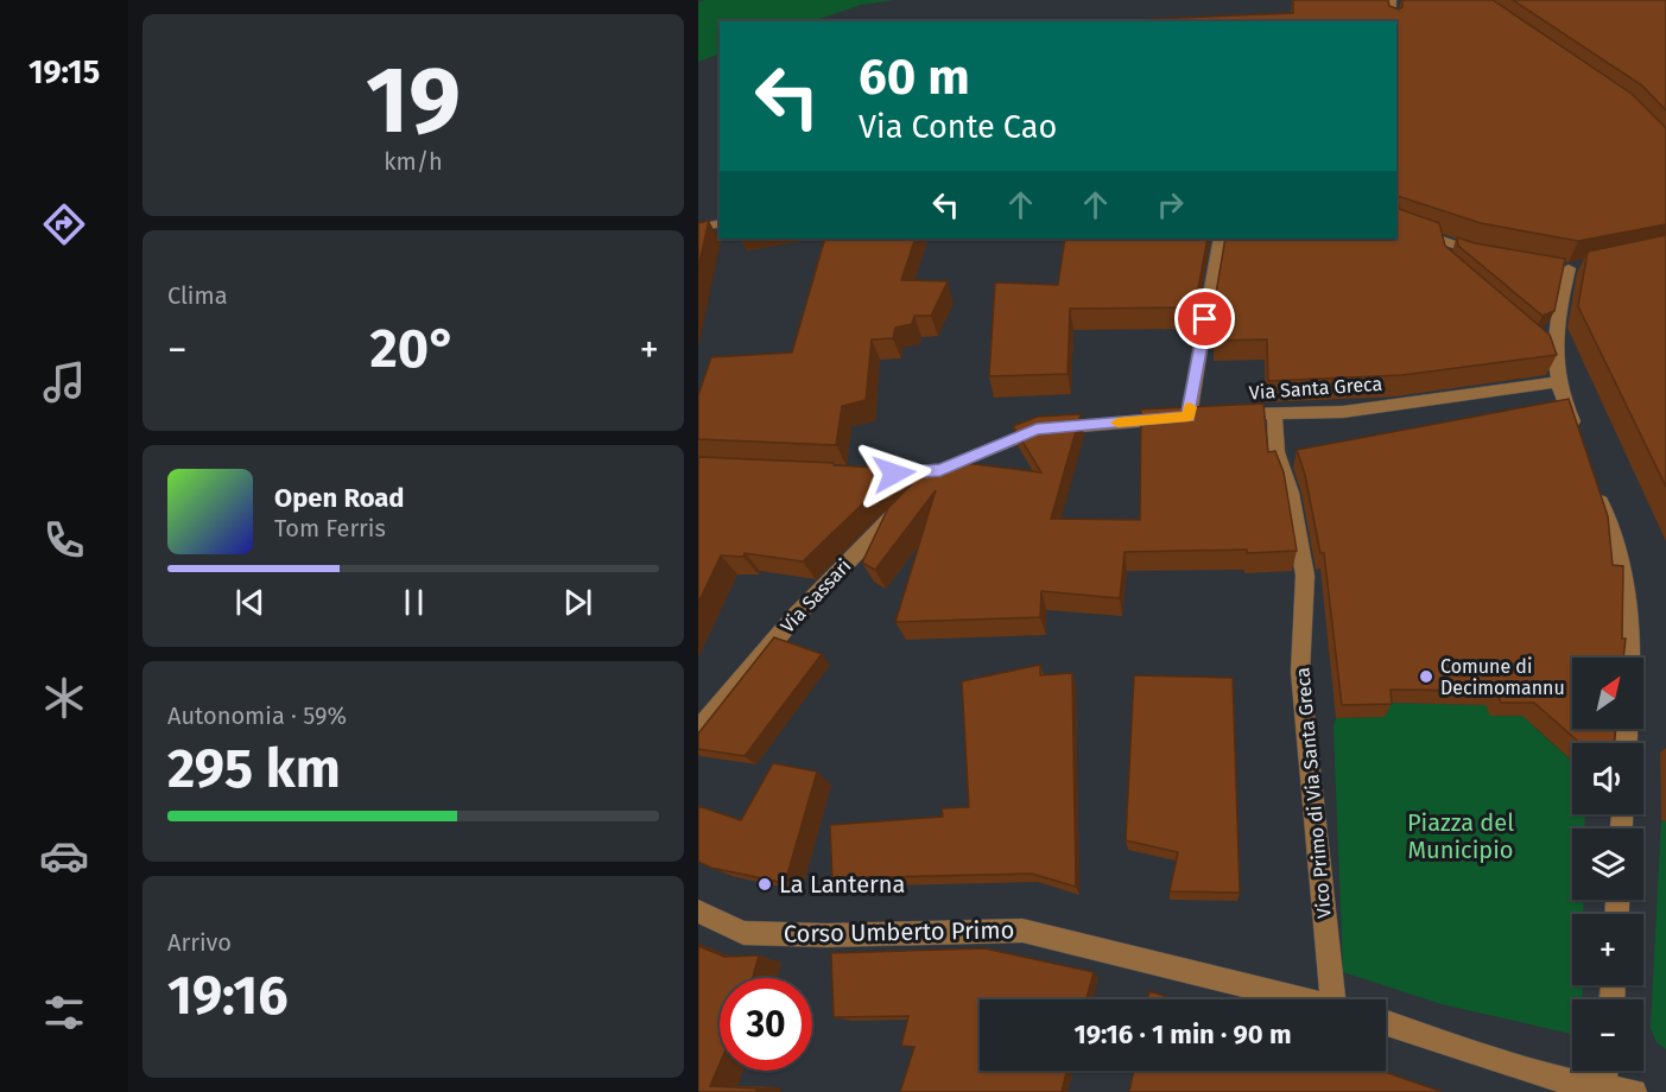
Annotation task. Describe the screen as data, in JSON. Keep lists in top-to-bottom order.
{
  "streets": {
    "street": [
      "Via Santa Greca",
      "Via Sassari",
      "Vico Primo di Via Santa Greca",
      "Corso Umberto Primo"
    ]
  },
  "crossings": [
    ["Via Santa Greca", "Vico Primo di Via Santa Greca"]
  ],
  "parks": ["Piazza del Municipio"],
  "places": ["Comune di Decimomannu", "La Lanterna"],
  "north": "top right",
  "page": {
    "tabs": "19:15",
    "tile": [
      ["19", "km/h"],
      "Clima",
      ["Autonomia · 59%", "295 km"],
      ["Arrivo", "19:16"]
    ],
    "turn": ["60 m", "Via Conte Cao"],
    "heat": ["−", "20°", "+"],
    "song": ["Open Road", "Tom Ferris"],
    "map_buttons": ["+", "−"],
    "limit": "30",
    "trip": "19:16 · 1 min · 90 m"
  }
}
